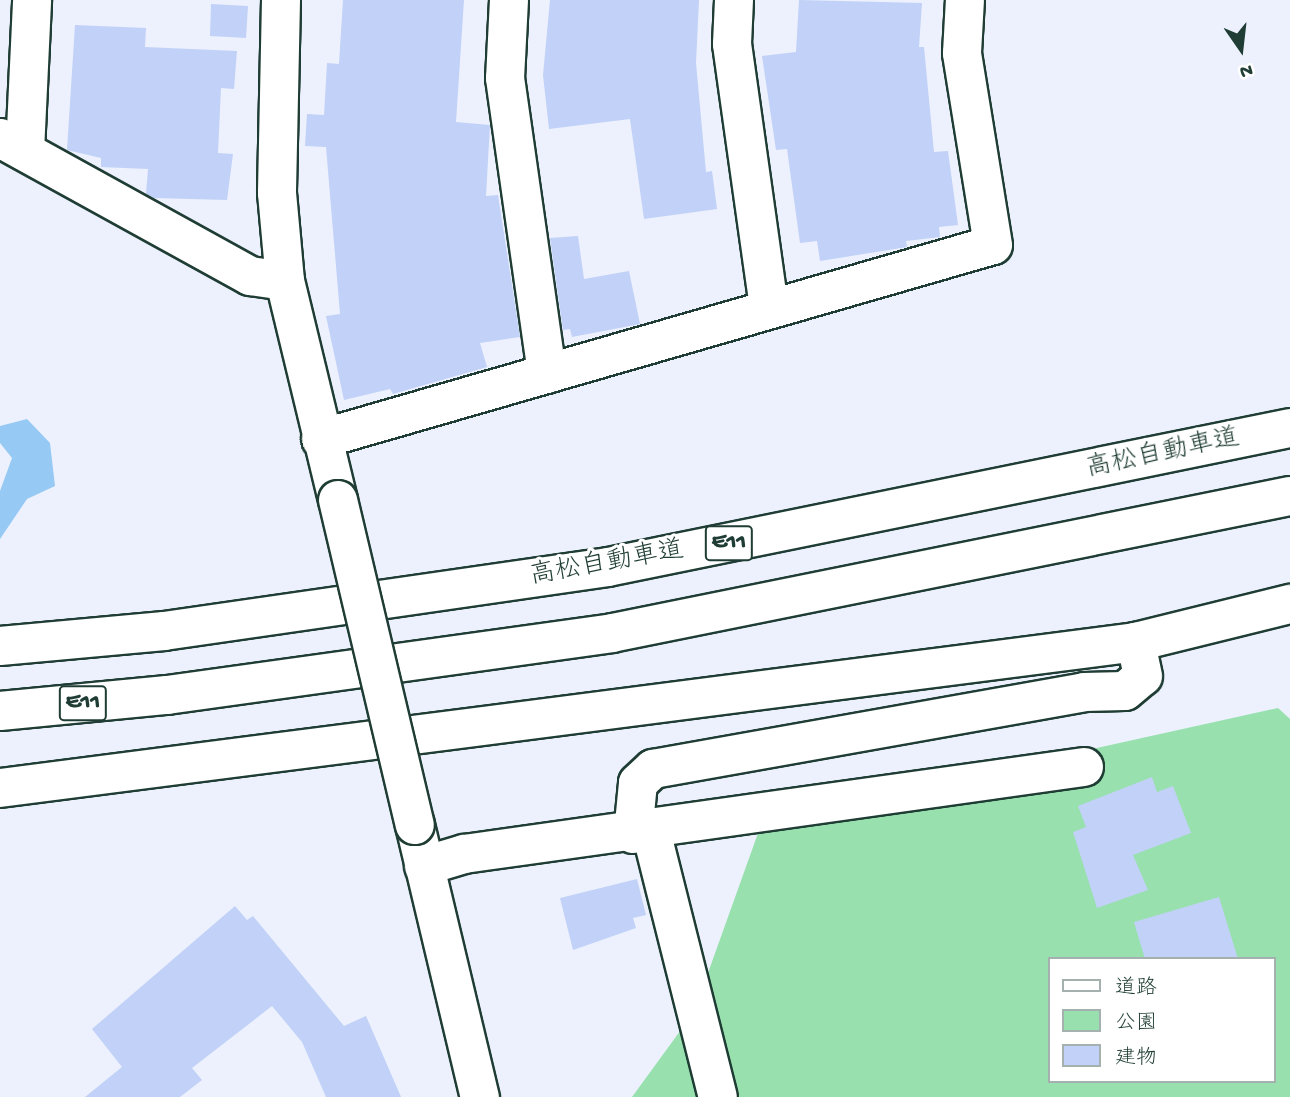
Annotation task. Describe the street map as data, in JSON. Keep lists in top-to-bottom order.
{
  "streets": {
    "main road": ["高松自動車道", "E11"]
  },
  "legend": ["道路", "公園", "建物"],
  "north": "bottom"
}
